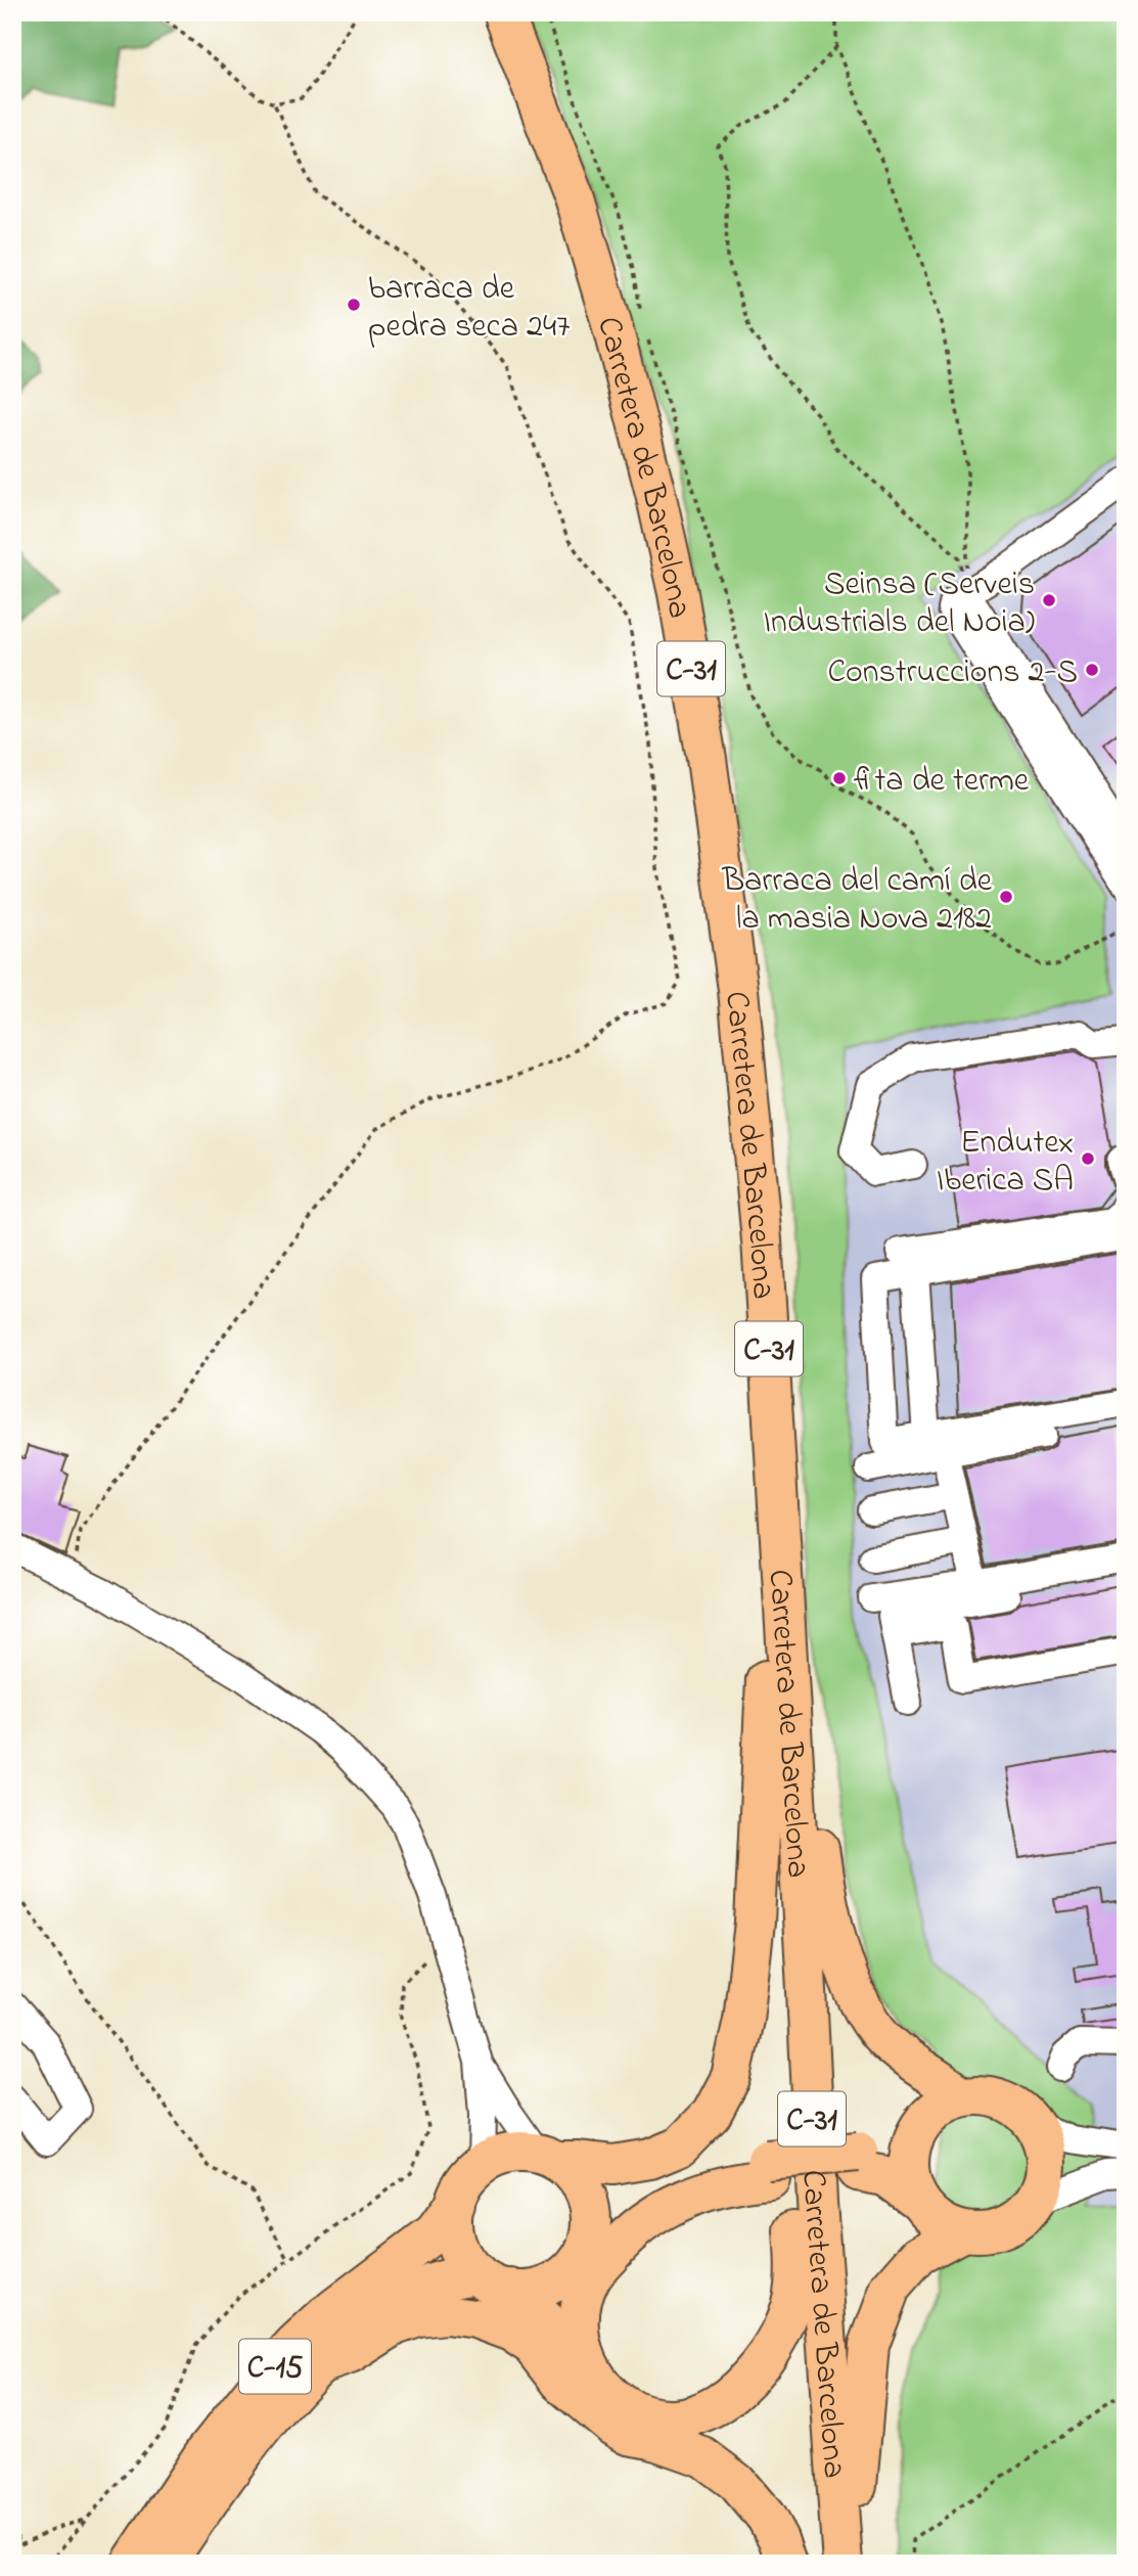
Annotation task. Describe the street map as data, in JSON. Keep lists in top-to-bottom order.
{
  "streets": {
    "highway": ["Carretera de Barcelona", "C-31", "C-15"]
  },
  "places": [
    "barraca de pedra seca 247",
    "Seinsa (Serveis Industrials del Noia)",
    "Construccions 2-S",
    "fita de terme",
    "Barraca del camí de la masia Nova 2182",
    "Endutex Iberica SA"
  ]
}
